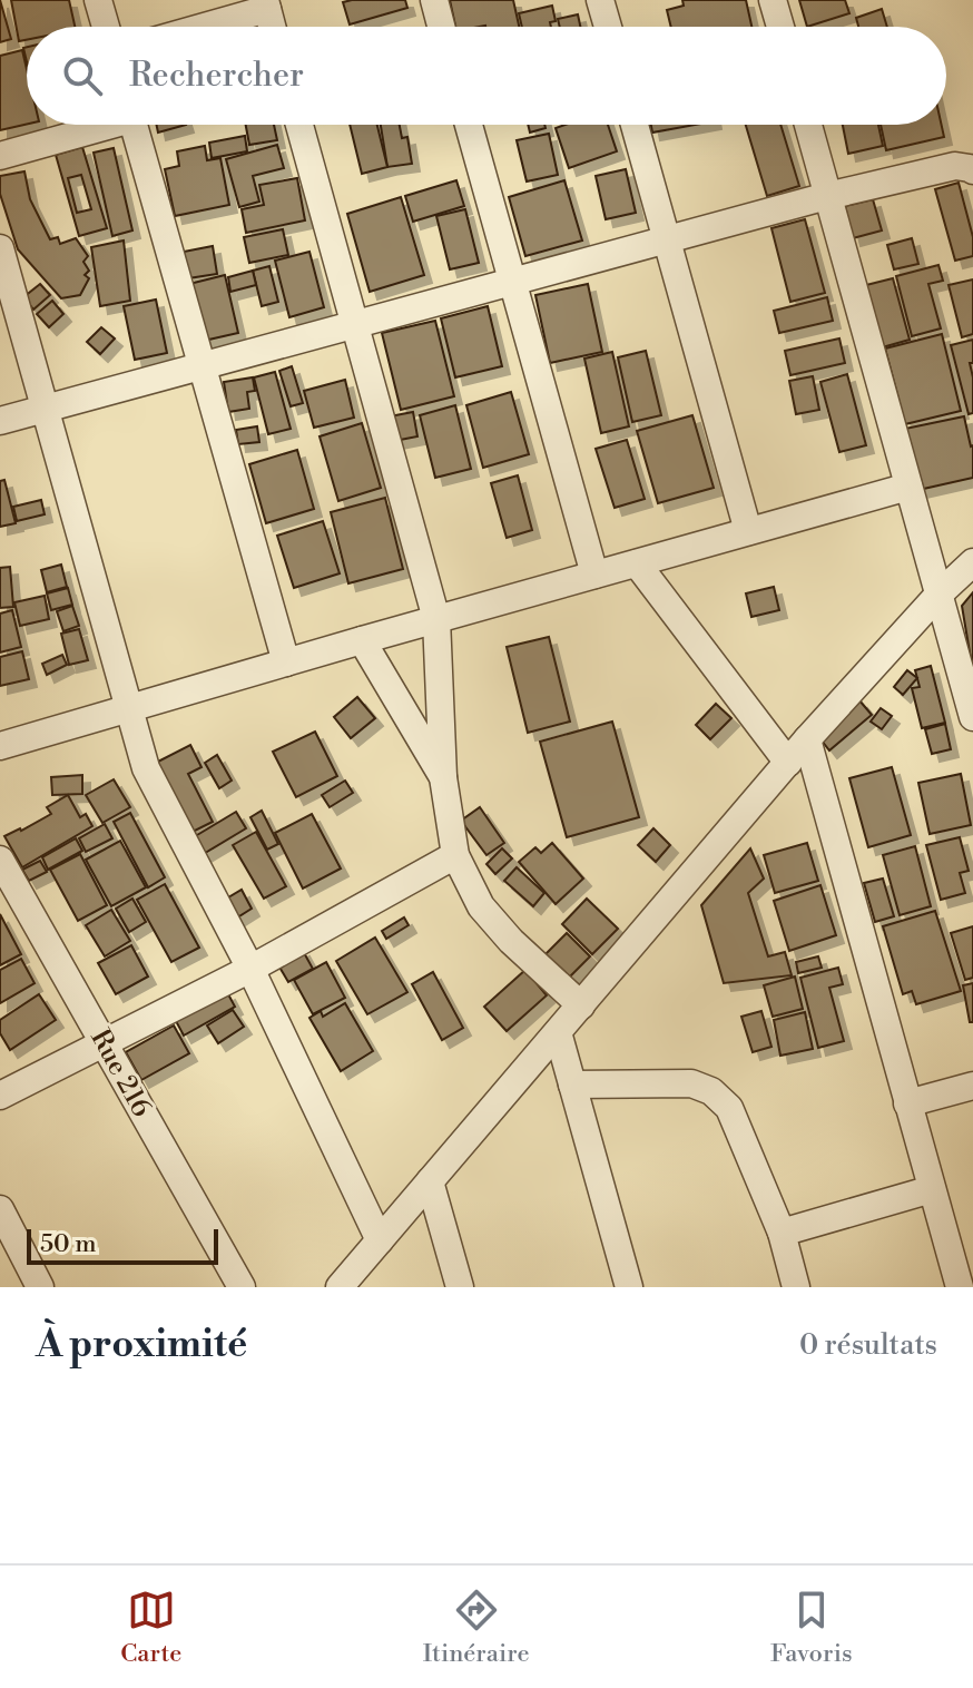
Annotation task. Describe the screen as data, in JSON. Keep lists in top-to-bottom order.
{
  "streets": {
    "street": ["Rue 216"]
  },
  "scale_bar": "50 m",
  "page": {
    "search": "Rechercher",
    "scale": "50 m",
    "heading": ["À proximité", "0 résultats"],
    "nav": ["Carte", "Itinéraire", "Favoris"]
  }
}
